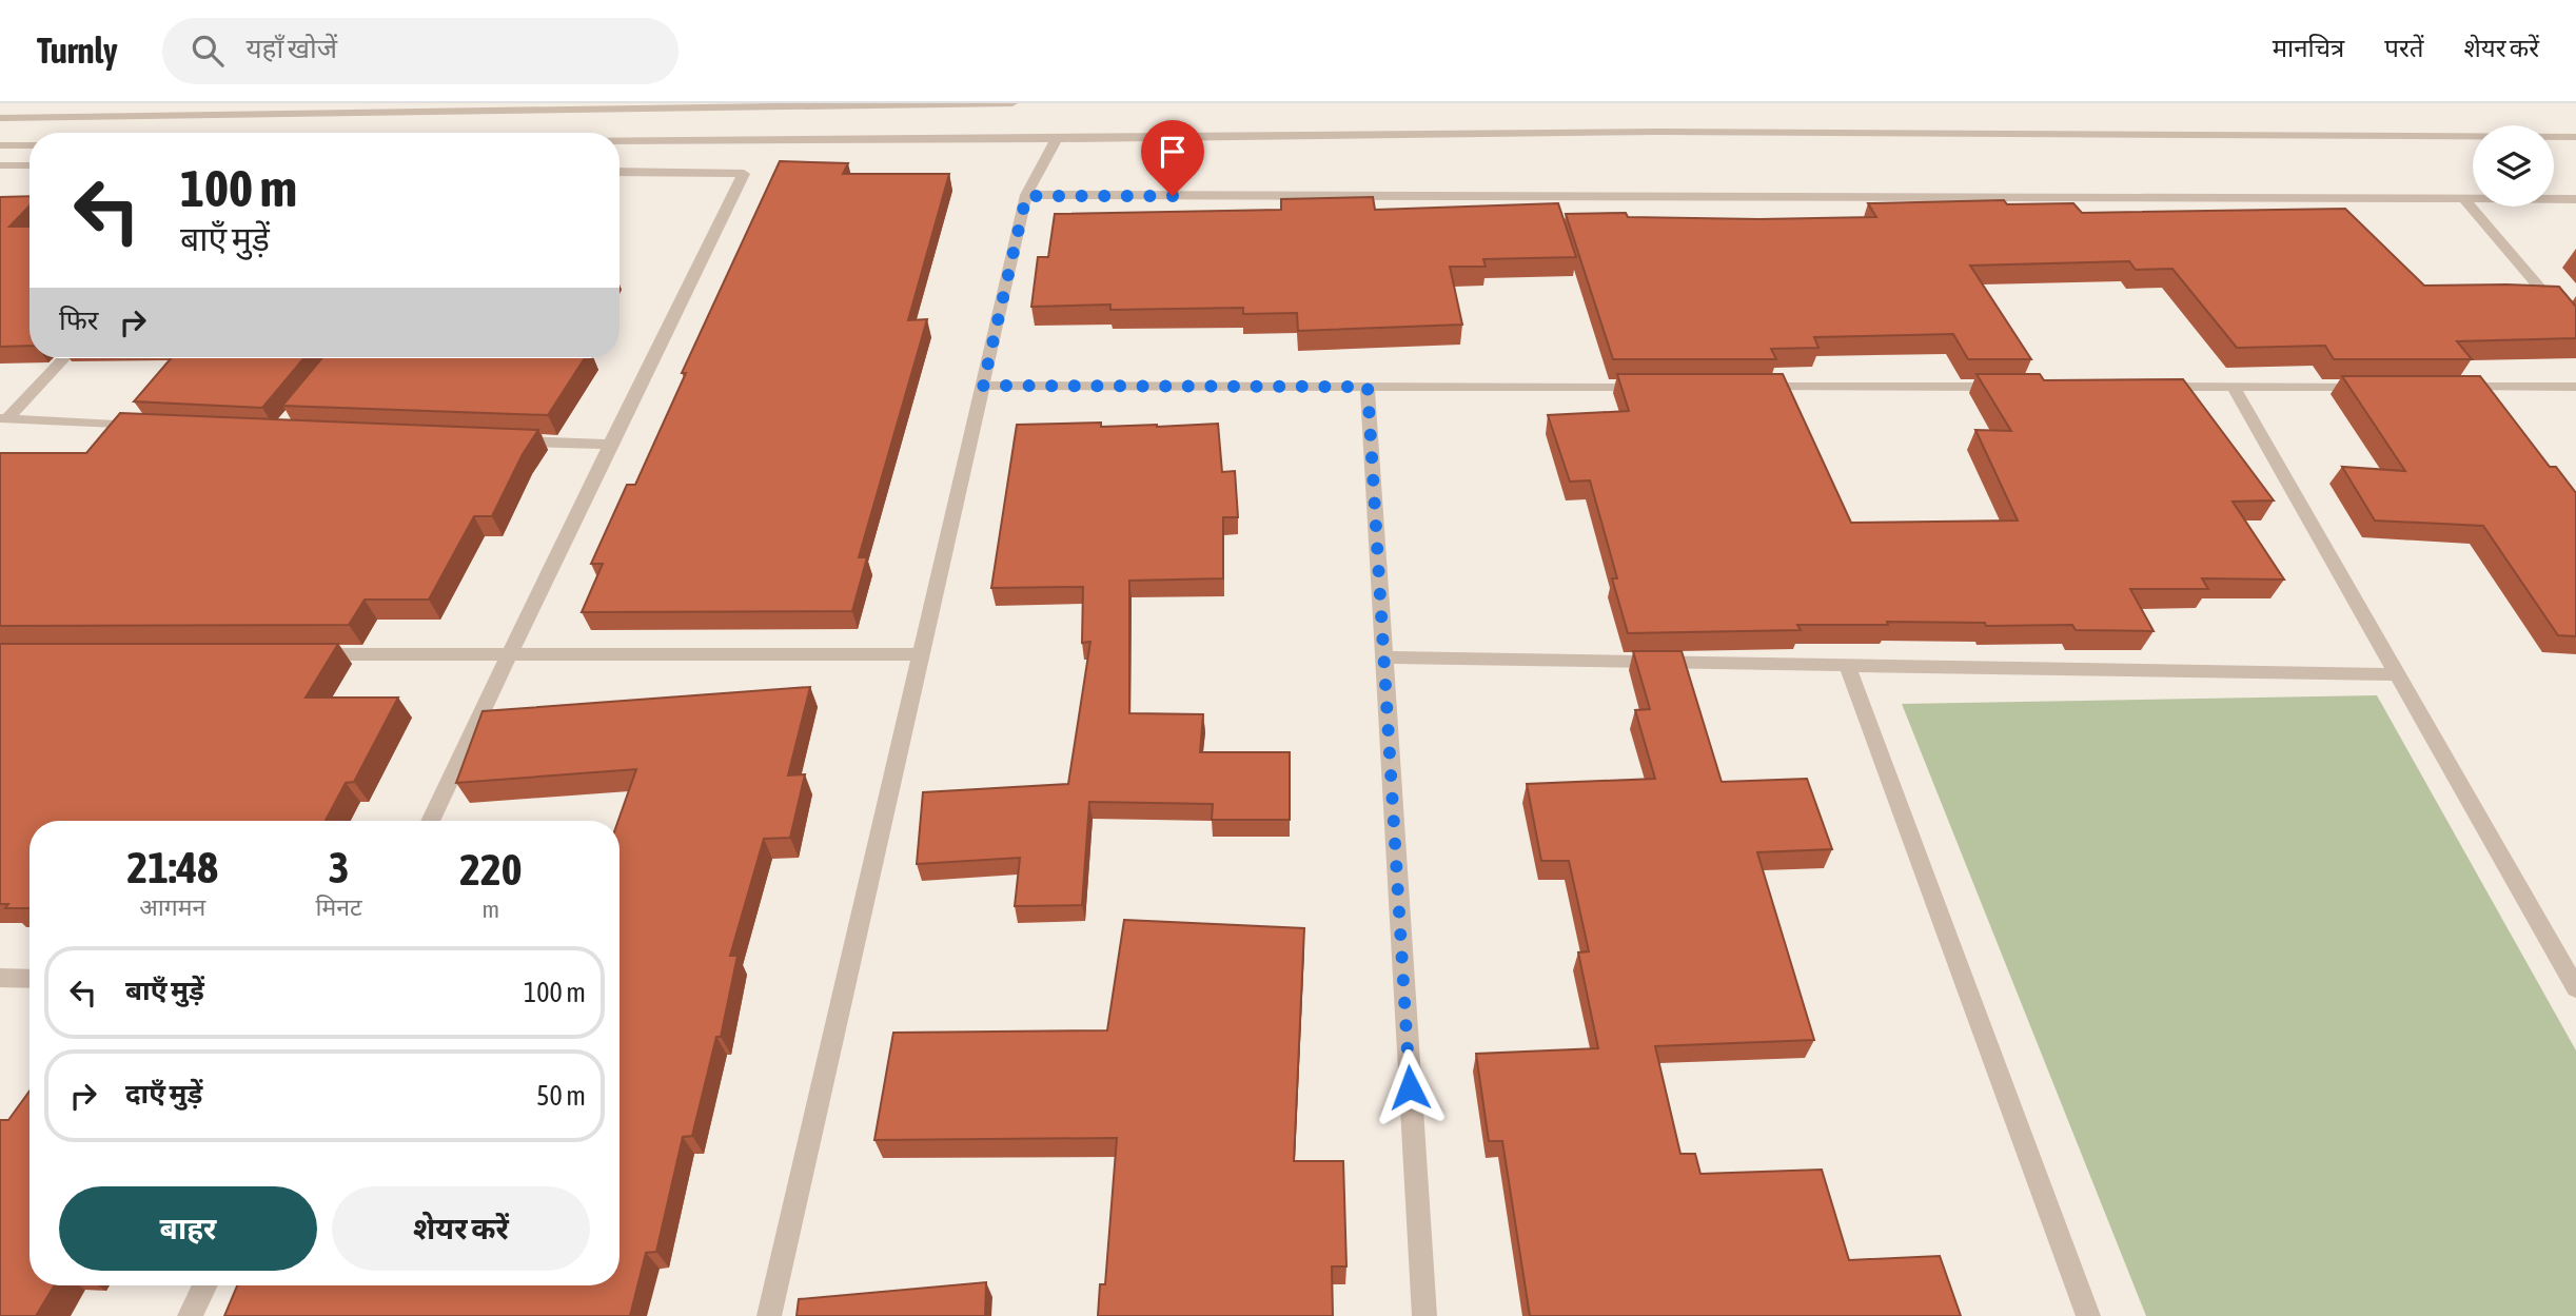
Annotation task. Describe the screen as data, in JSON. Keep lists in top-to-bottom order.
{
  "page": {
    "header": "Turnly",
    "search": "यहाँ खोजें",
    "nav": ["मानचित्र", "परतें", "शेयर करें"],
    "turn": ["100 m", "बाएँ मुड़ें"],
    "then": "फिर",
    "eta": [
      "21:48",
      "आगमन",
      "3",
      "मिनट",
      "220",
      "m"
    ],
    "list": [
      {
        "name": "बाएँ मुड़ें",
        "value": "100 m"
      },
      {
        "name": "दाएँ मुड़ें",
        "value": "50 m"
      }
    ],
    "buttons": ["बाहर", "शेयर करें"]
  }
}
